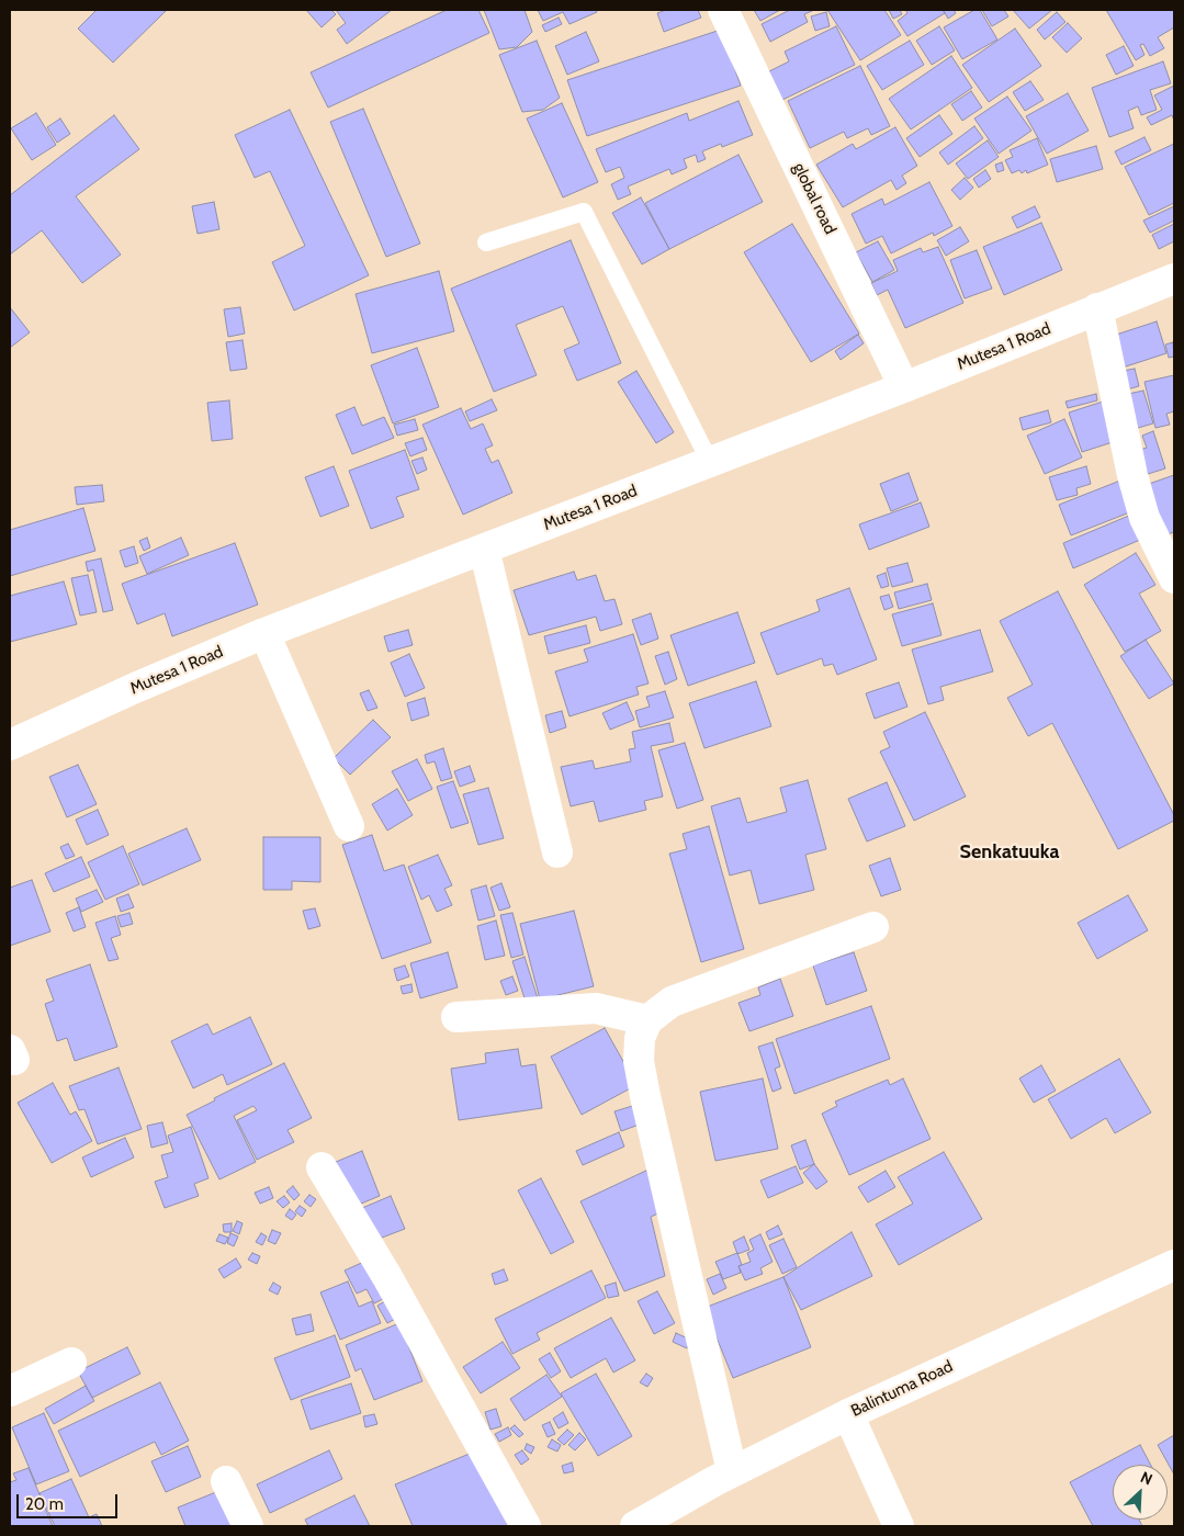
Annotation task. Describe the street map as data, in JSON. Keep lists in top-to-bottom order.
{
  "streets": {
    "street": ["global road", "Mutesa 1 Road", "Balintuma Road"]
  },
  "crossings": [
    ["global road", "Mutesa 1 Road"]
  ],
  "districts": ["Senkatuuka"],
  "scale_bar": "20 m",
  "north": "top right"
}
